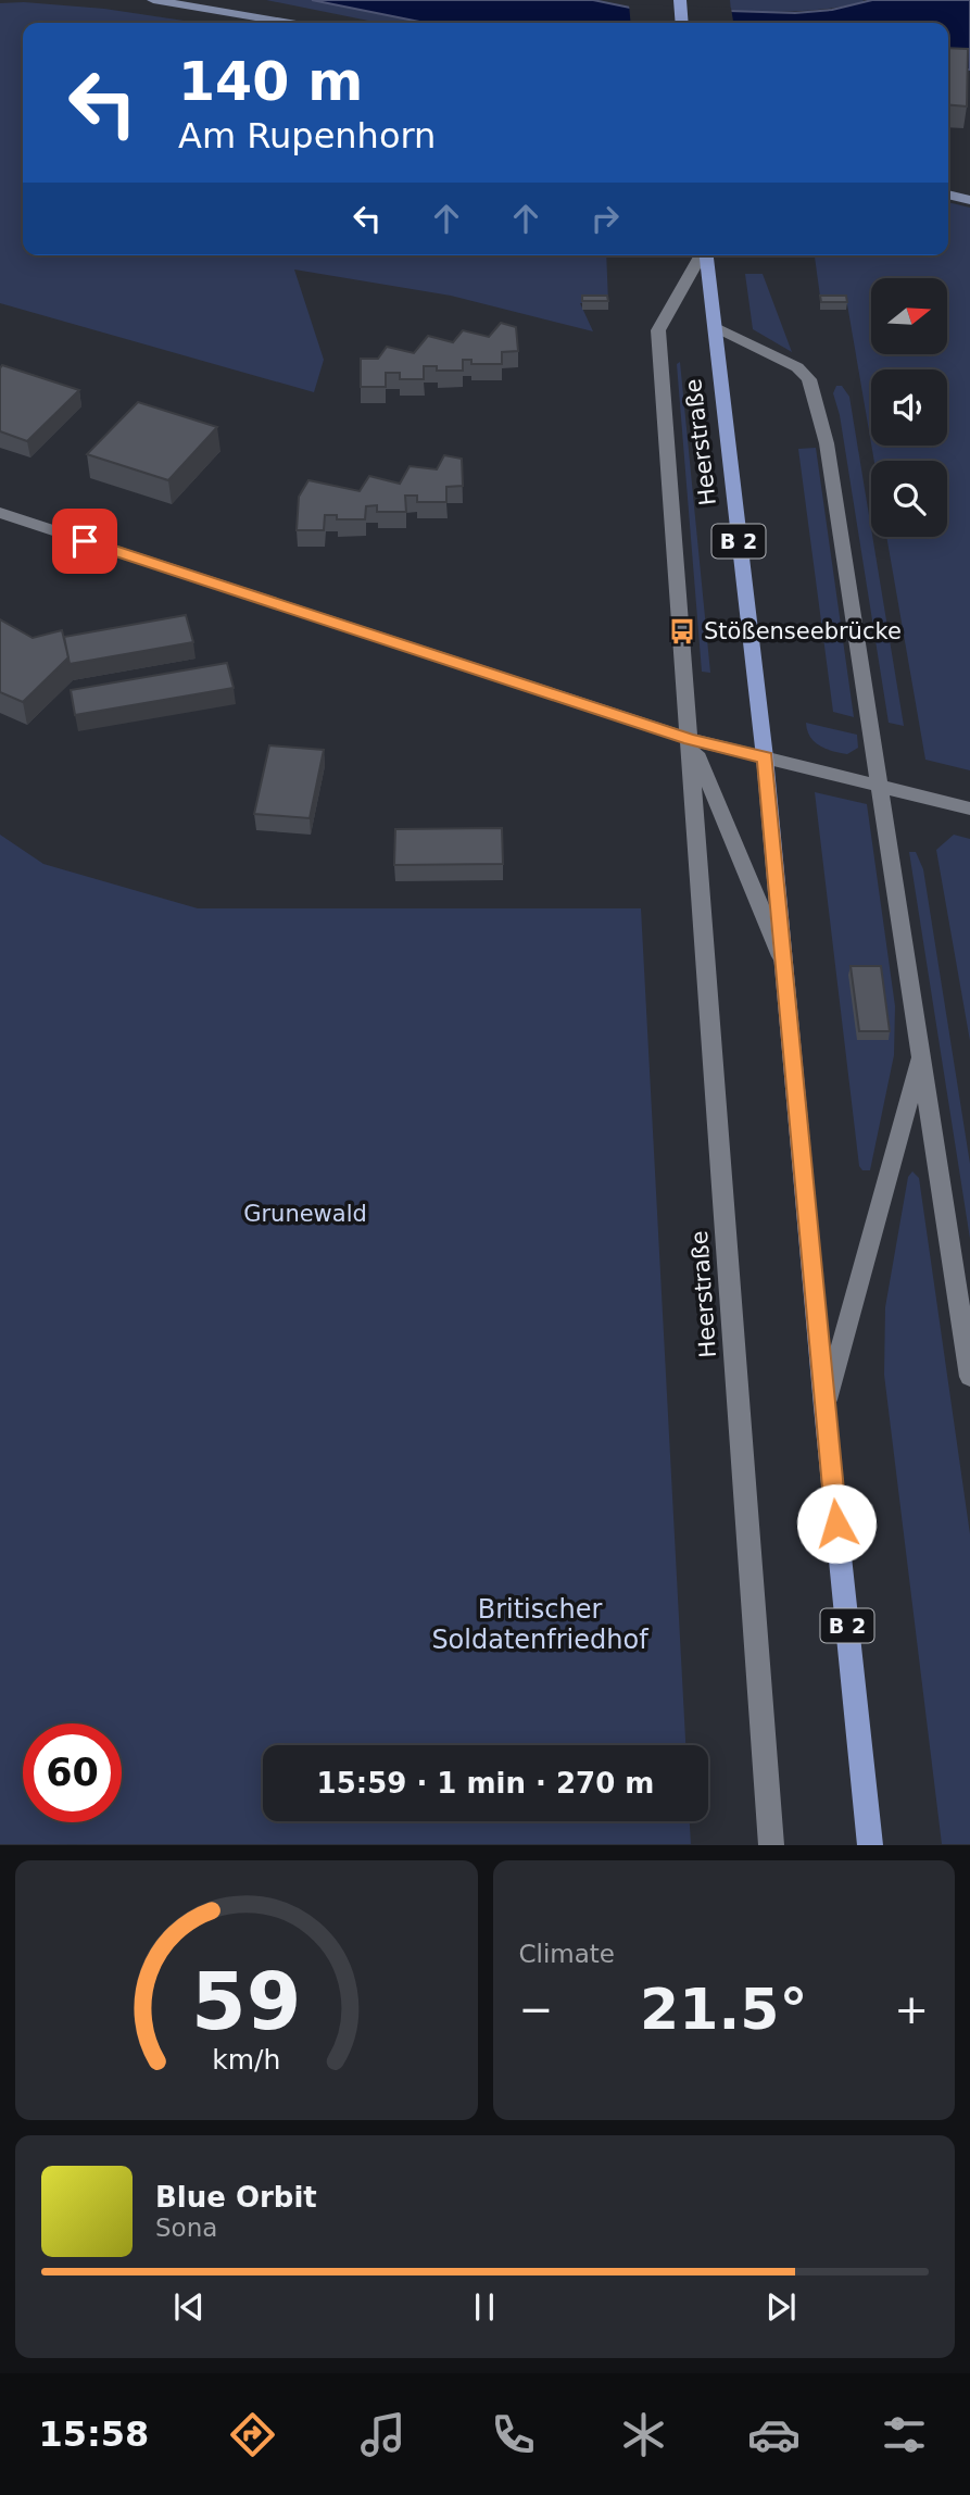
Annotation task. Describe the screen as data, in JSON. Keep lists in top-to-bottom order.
{
  "streets": {
    "main road": ["Heerstraße", "B 2"]
  },
  "parks": ["Grunewald", "Britischer Soldatenfriedhof"],
  "places": {
    "bus stop": ["Stößenseebrücke"]
  },
  "north": "right",
  "page": {
    "turn": ["140 m", "Am Rupenhorn"],
    "limit": "60",
    "trip": "15:59 · 1 min · 270 m",
    "tile": "Climate",
    "heat": ["−", "21.5°", "+"],
    "song": ["Blue Orbit", "Sona"],
    "tabs": "15:58",
    "gauge": ["59", "km/h"]
  }
}
